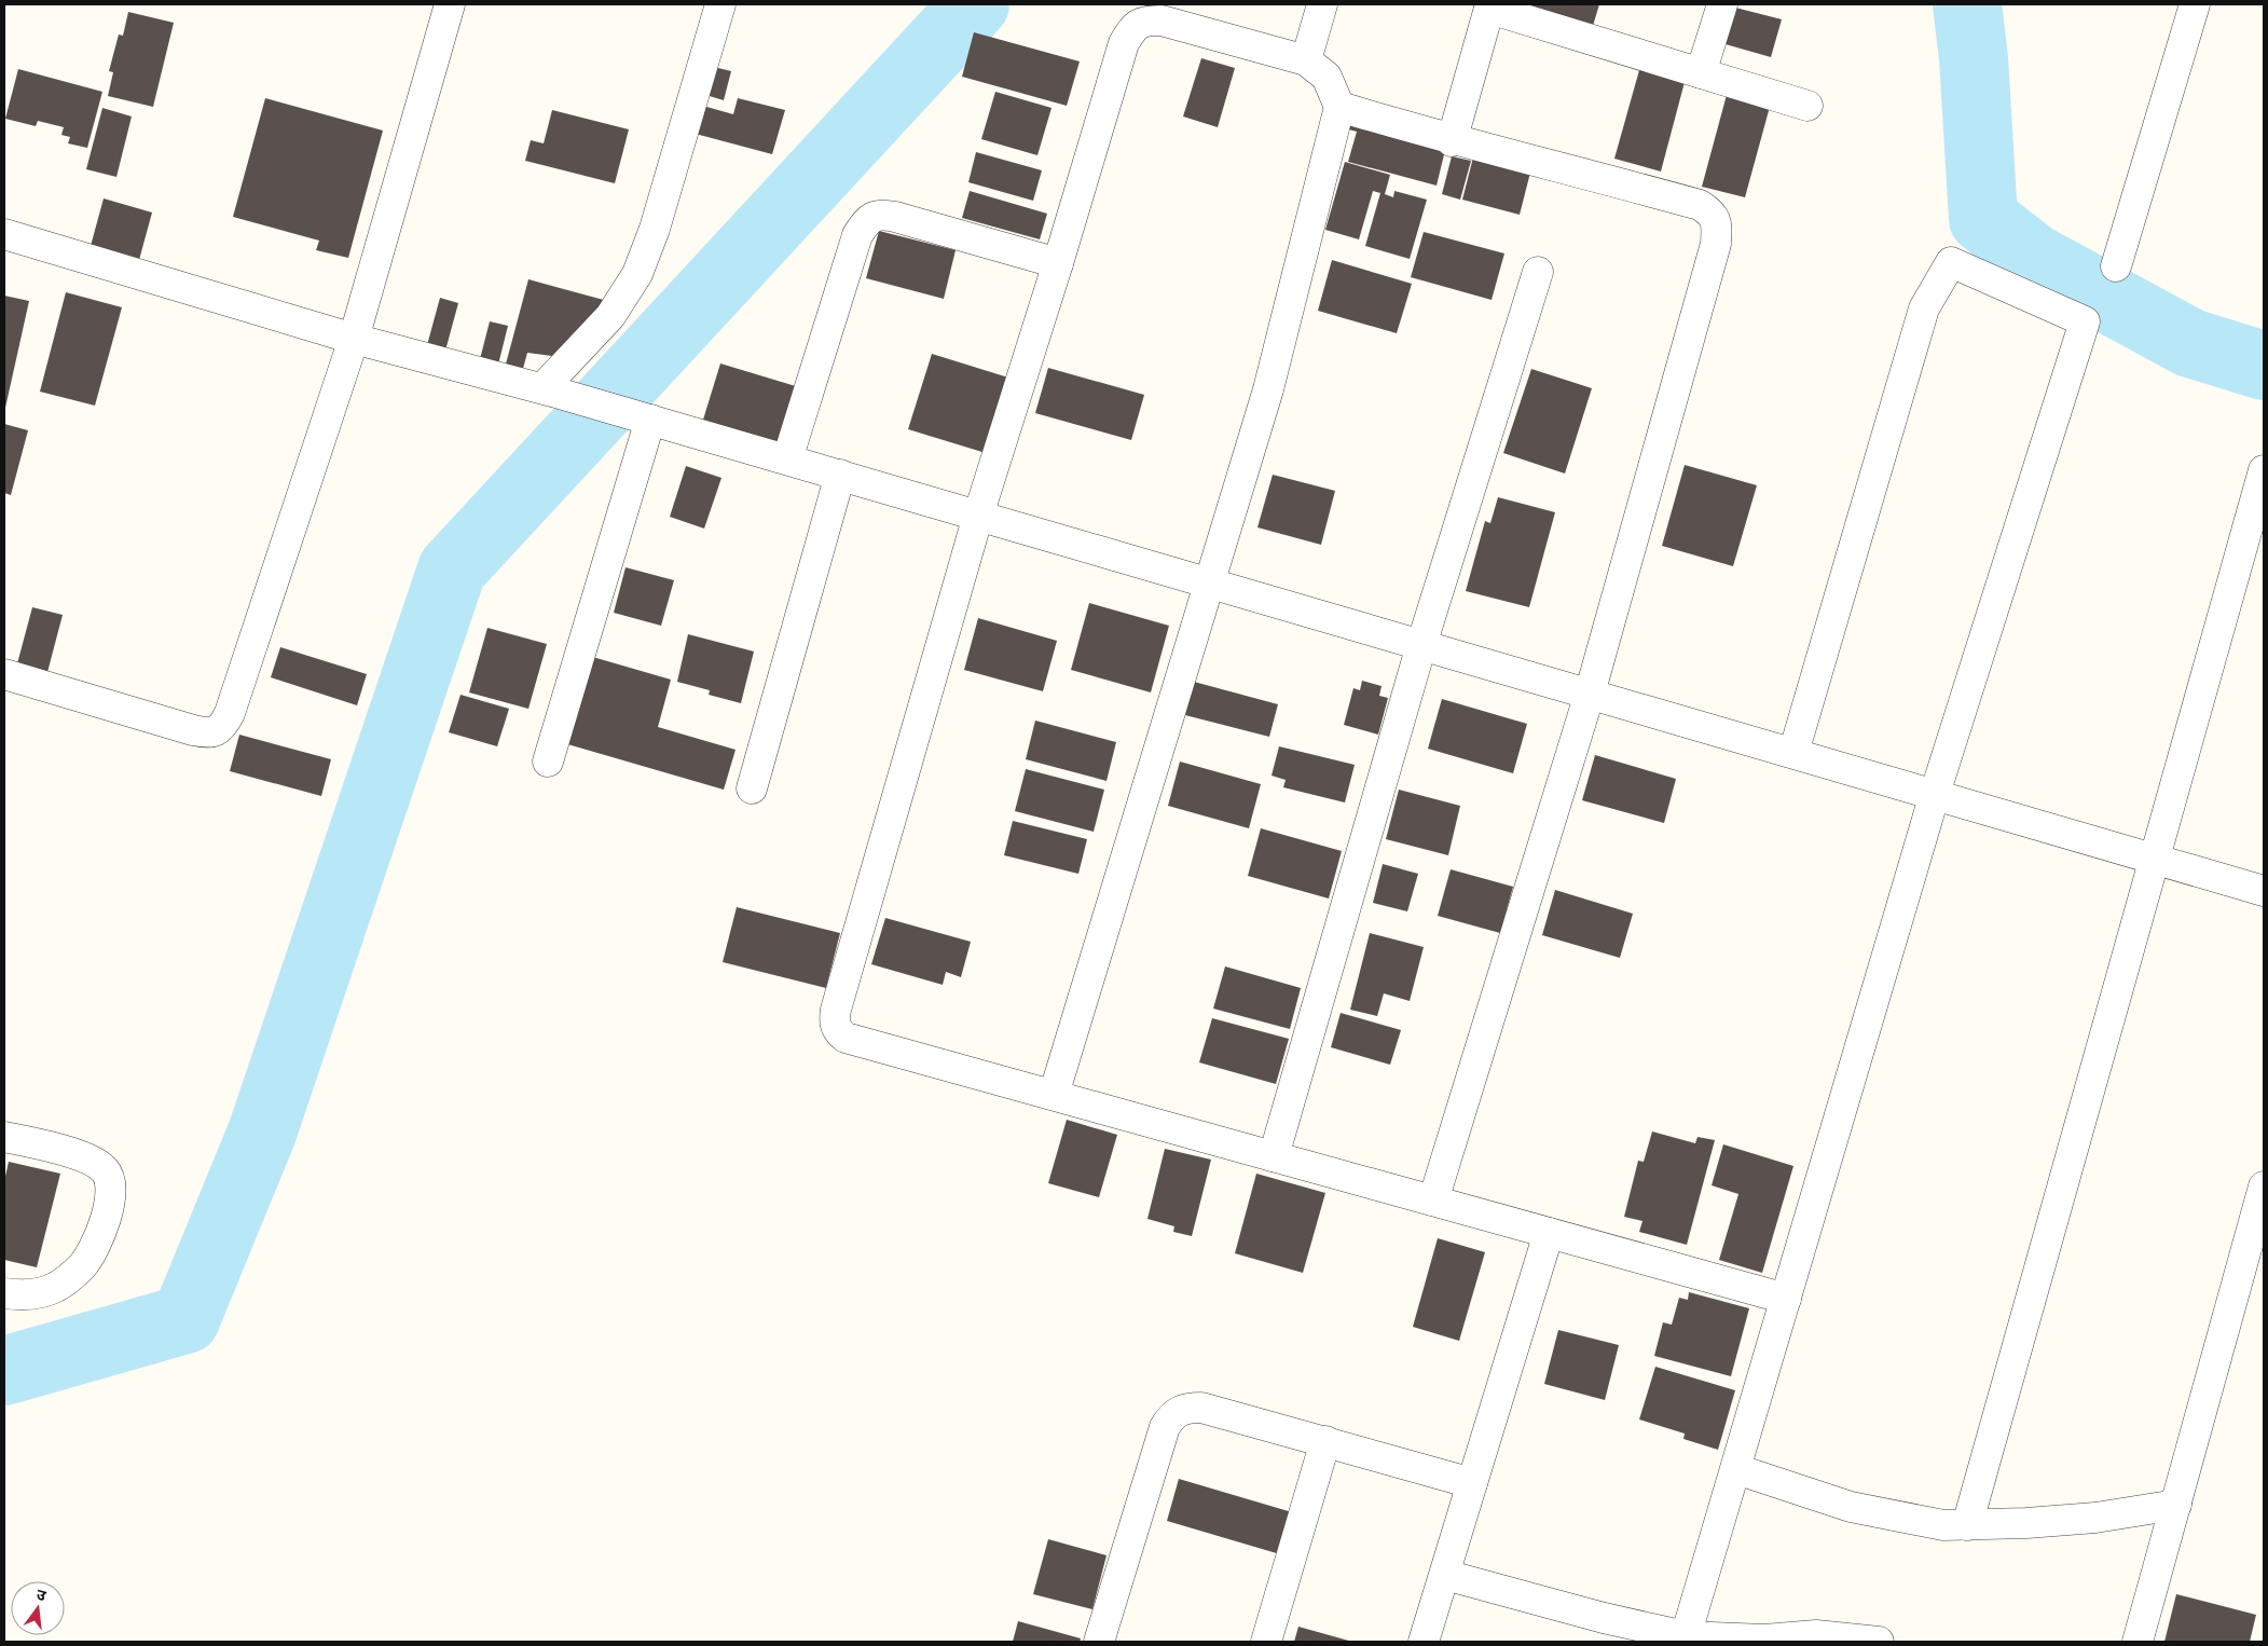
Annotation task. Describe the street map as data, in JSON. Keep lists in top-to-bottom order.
{
  "north": "top"
}
